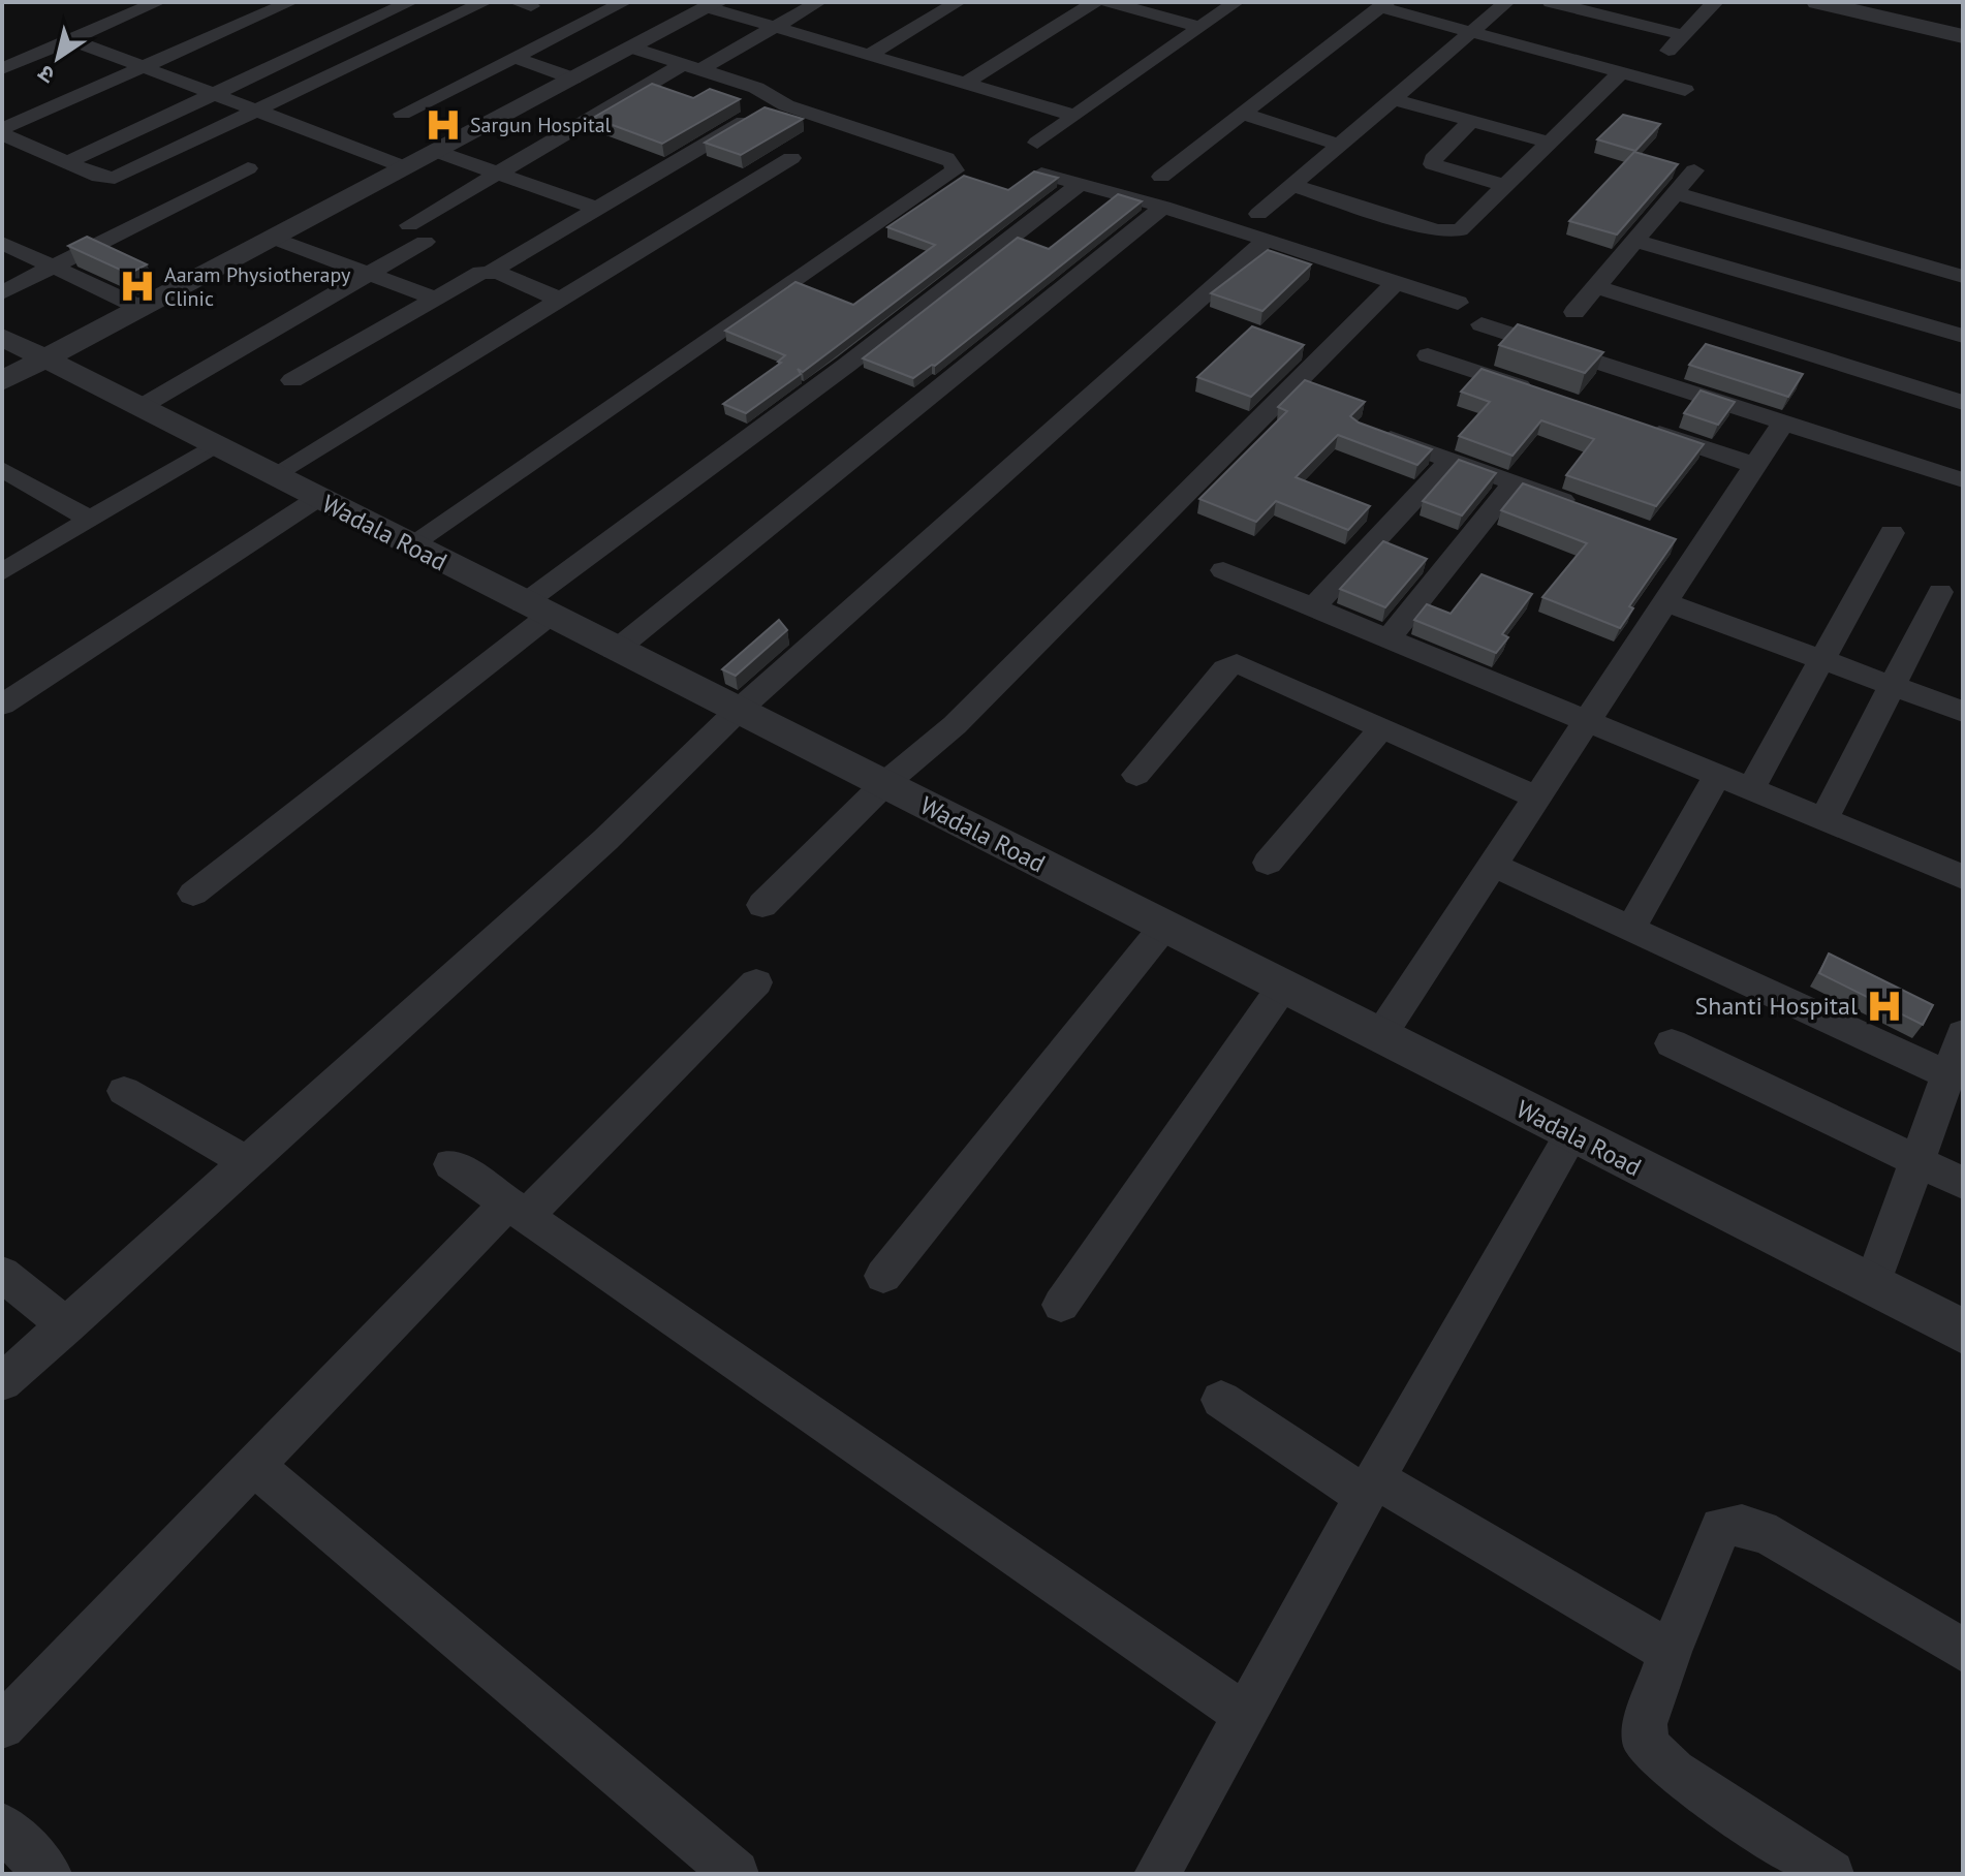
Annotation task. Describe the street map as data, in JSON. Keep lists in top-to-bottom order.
{
  "streets": {
    "street": ["Wadala Road"]
  },
  "places": {
    "hospital": ["Sargun Hospital", "Aaram Physiotherapy Clinic", "Shanti Hospital"]
  },
  "north": "bottom left"
}
